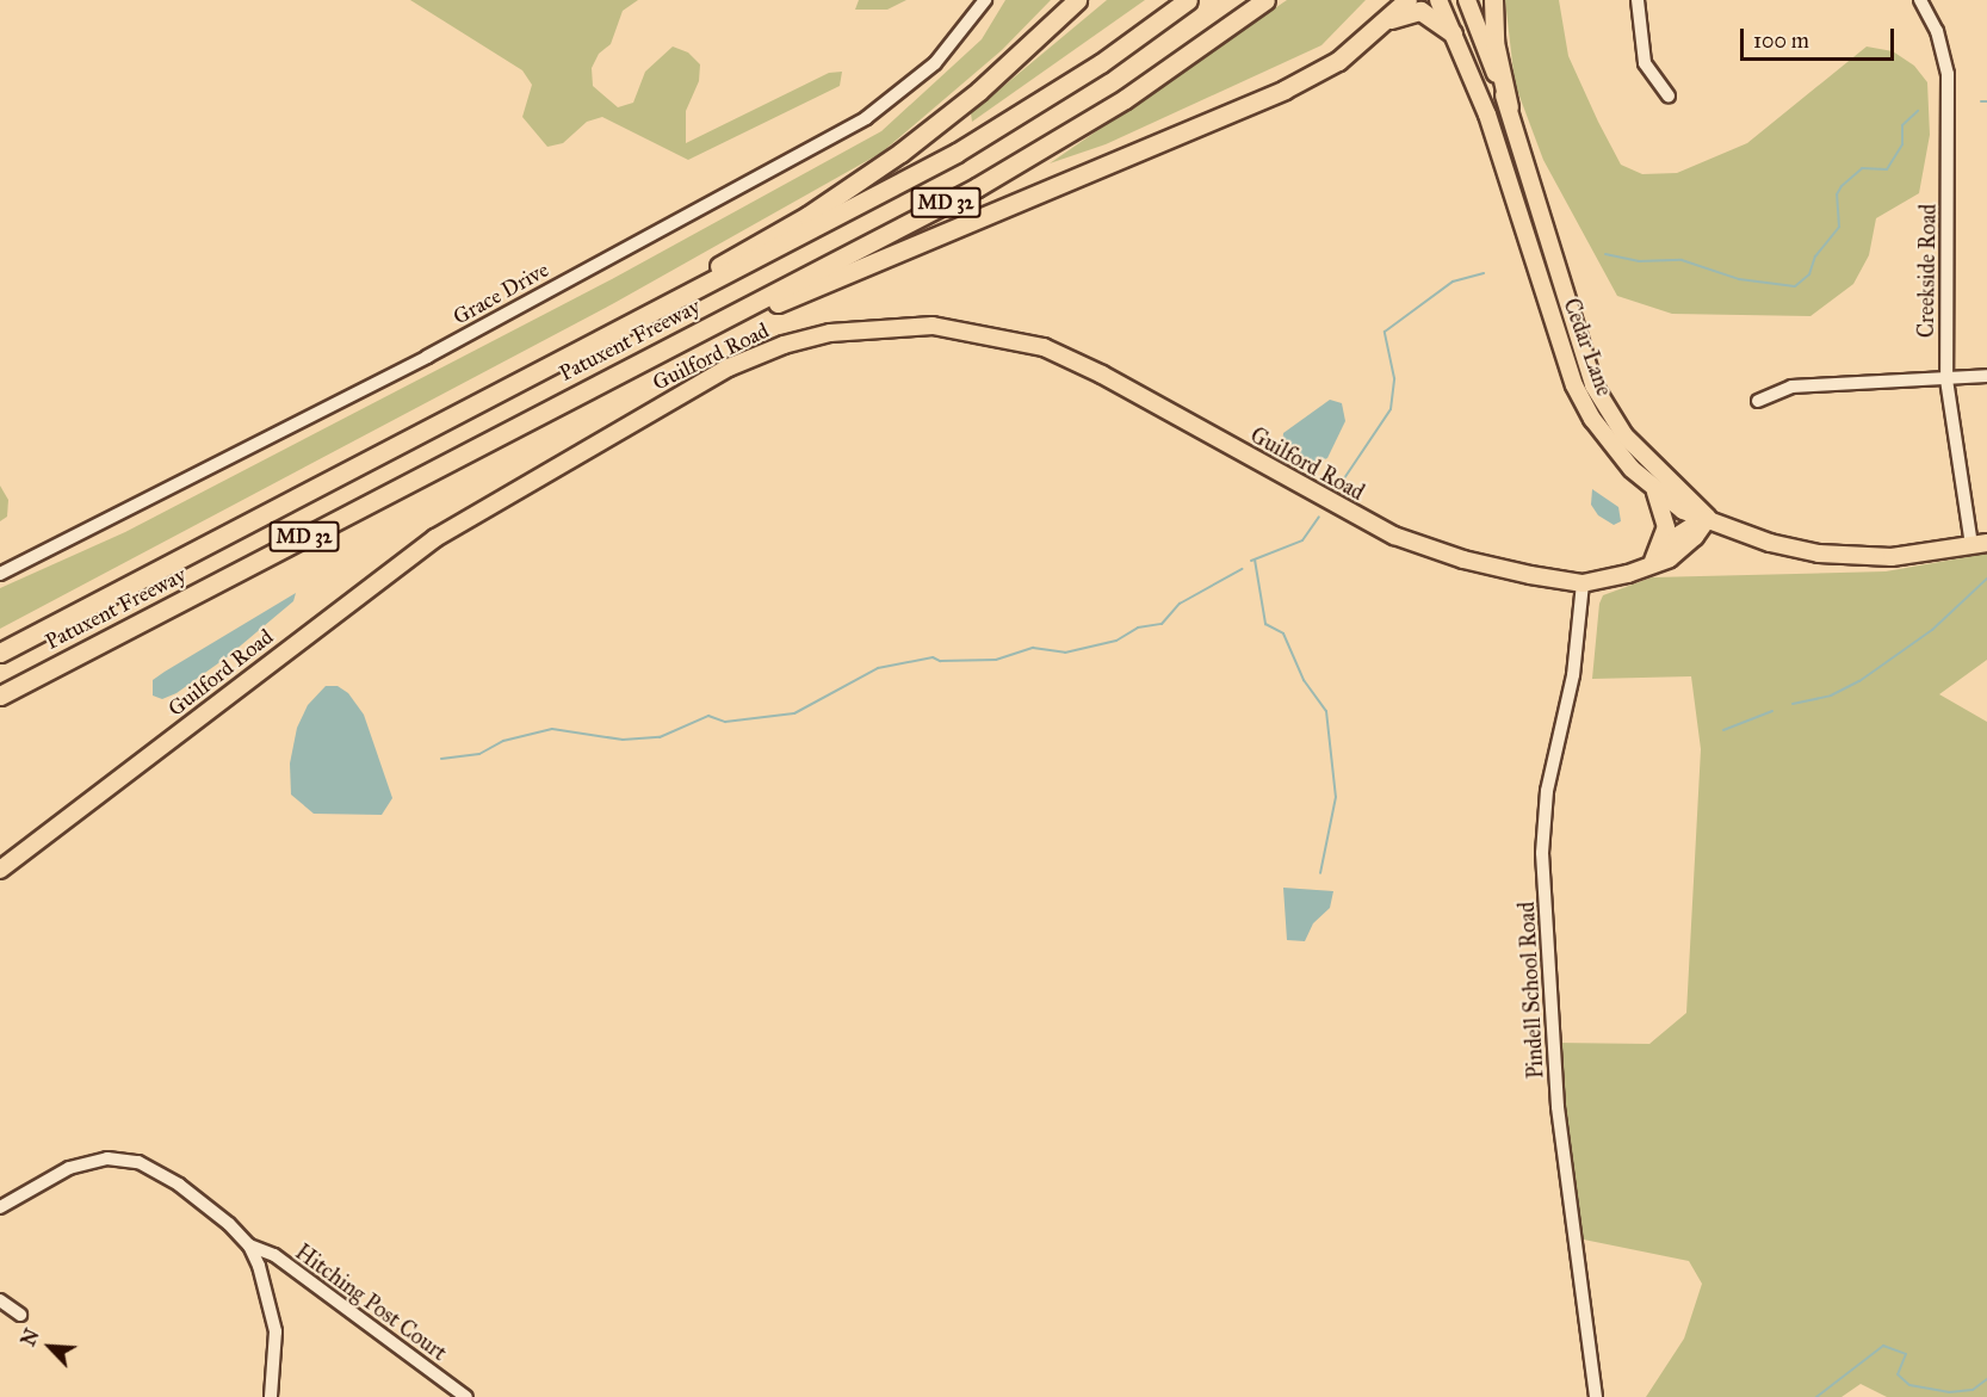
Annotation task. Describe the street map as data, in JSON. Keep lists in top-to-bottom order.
{
  "streets": {
    "highway": ["MD 32", "Patuxent Freeway"],
    "main road": ["Cedar Lane", "Guilford Road"],
    "street": [
      "Creekside Road",
      "Grace Drive",
      "Pindell School Road",
      "Hitching Post Court"
    ]
  },
  "crossings": [
    ["Cedar Lane", "Guilford Road"],
    ["Guilford Road", "Pindell School Road"]
  ],
  "scale_bar": "100 m",
  "north": "top left"
}
